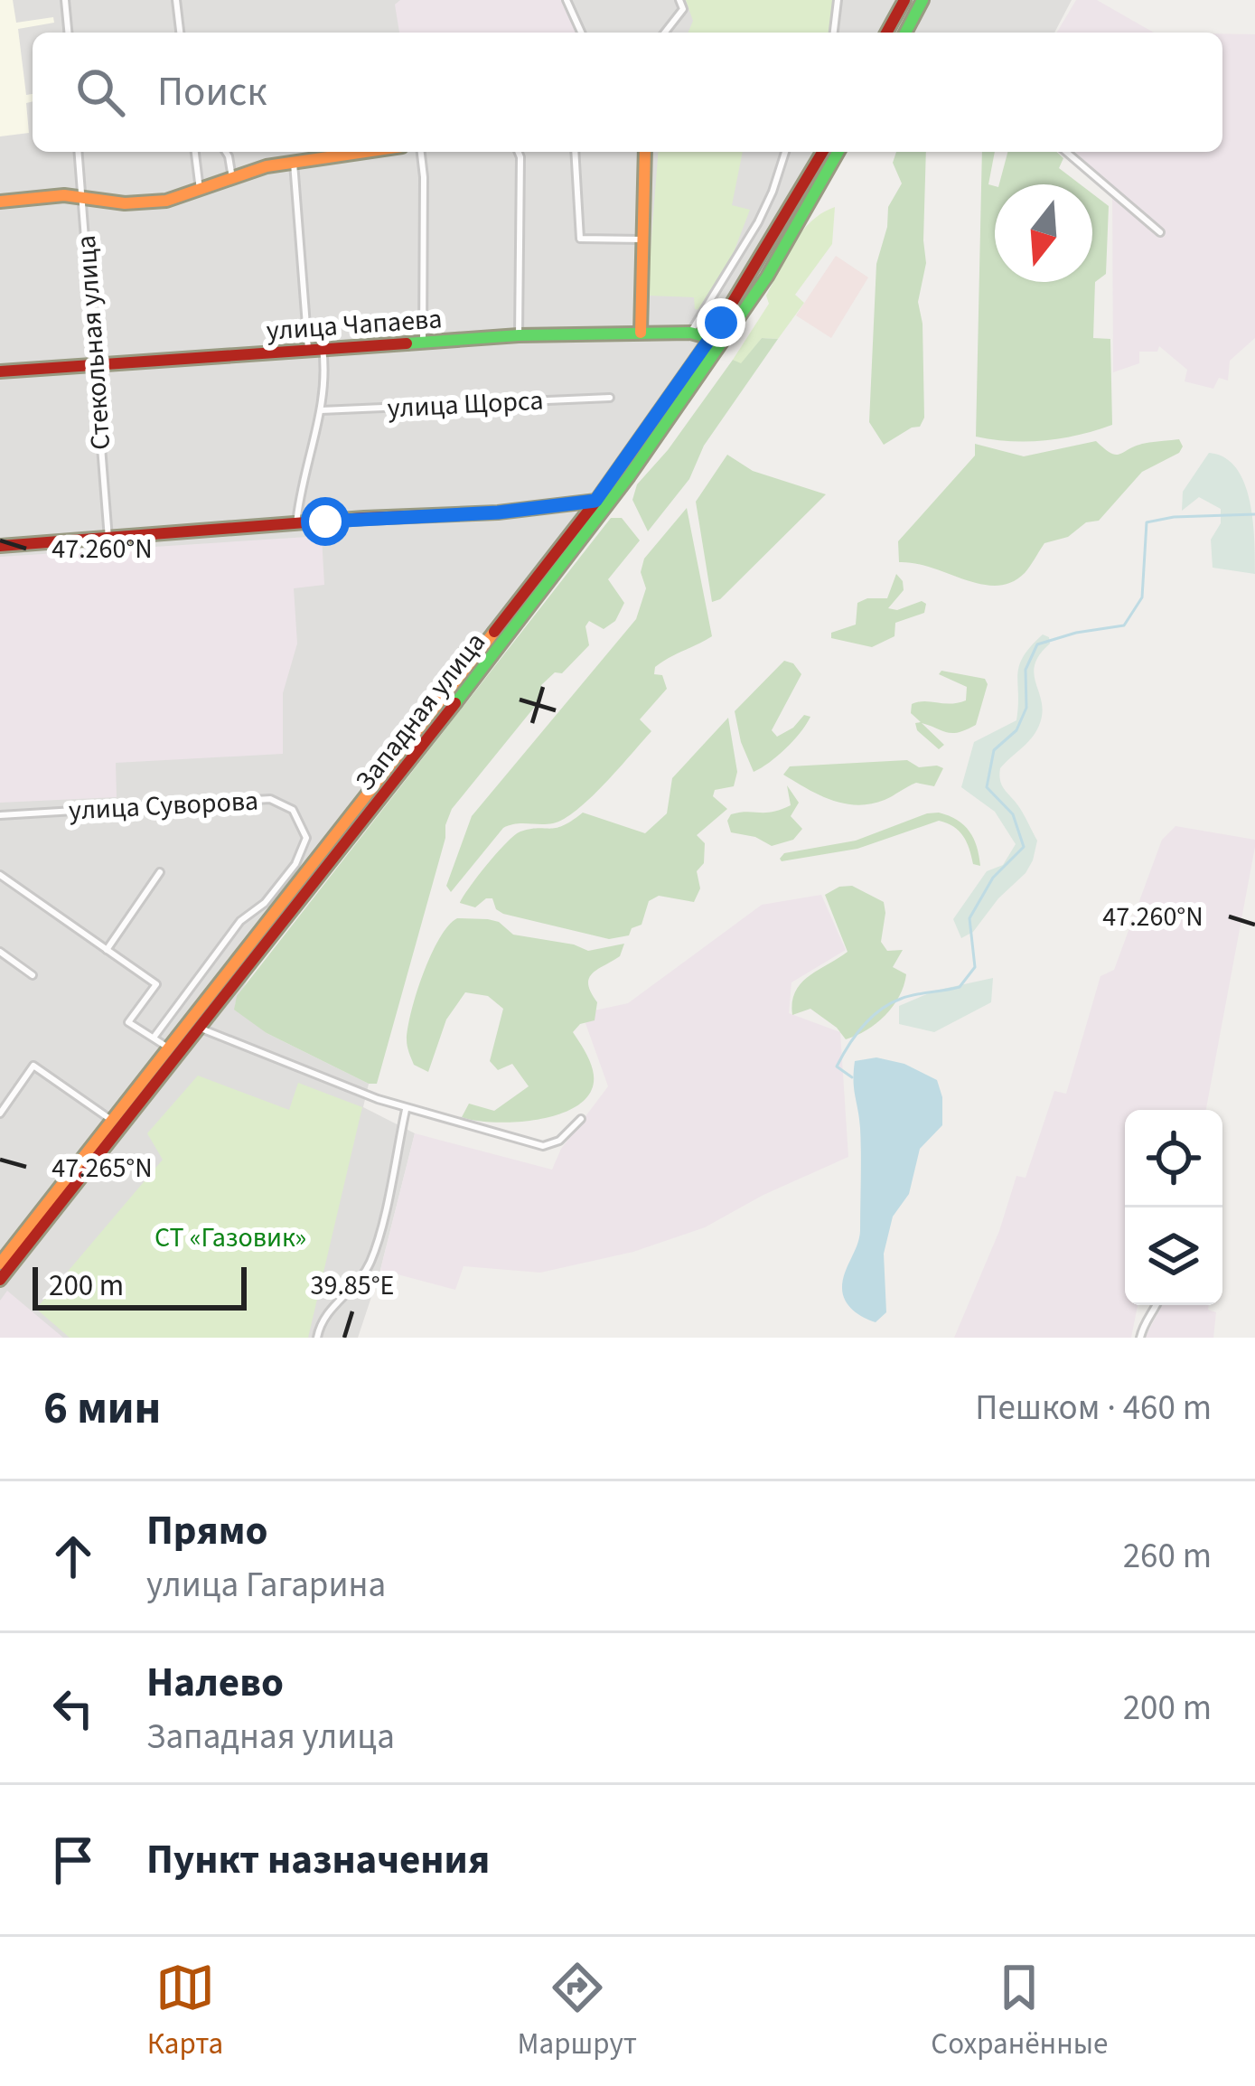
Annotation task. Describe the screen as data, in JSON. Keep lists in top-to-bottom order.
{
  "streets": {
    "main road": ["улица Чапаева", "Западная улица"],
    "street": ["Стекольная улица", "улица Щорса", "улица Суворова"]
  },
  "crossings": [
    ["улица Чапаева", "Стекольная улица"],
    ["улица Чапаева", "Западная улица"]
  ],
  "parks": ["СТ «Газовик»"],
  "scale_bar": "200 m",
  "north": "bottom",
  "page": {
    "search": "Поиск",
    "scale": "200 m",
    "heading": ["6 мин", "Пешком · 460 m"],
    "list": [
      ["Прямо", "улица Гагарина", "260 m"],
      ["Налево", "Западная улица", "200 m"],
      "Пункт назначения"
    ],
    "nav": ["Карта", "Маршрут", "Сохранённые"]
  },
  "coordinates": ["47.260°N", "47.265°N", "39.85°E"]
}
